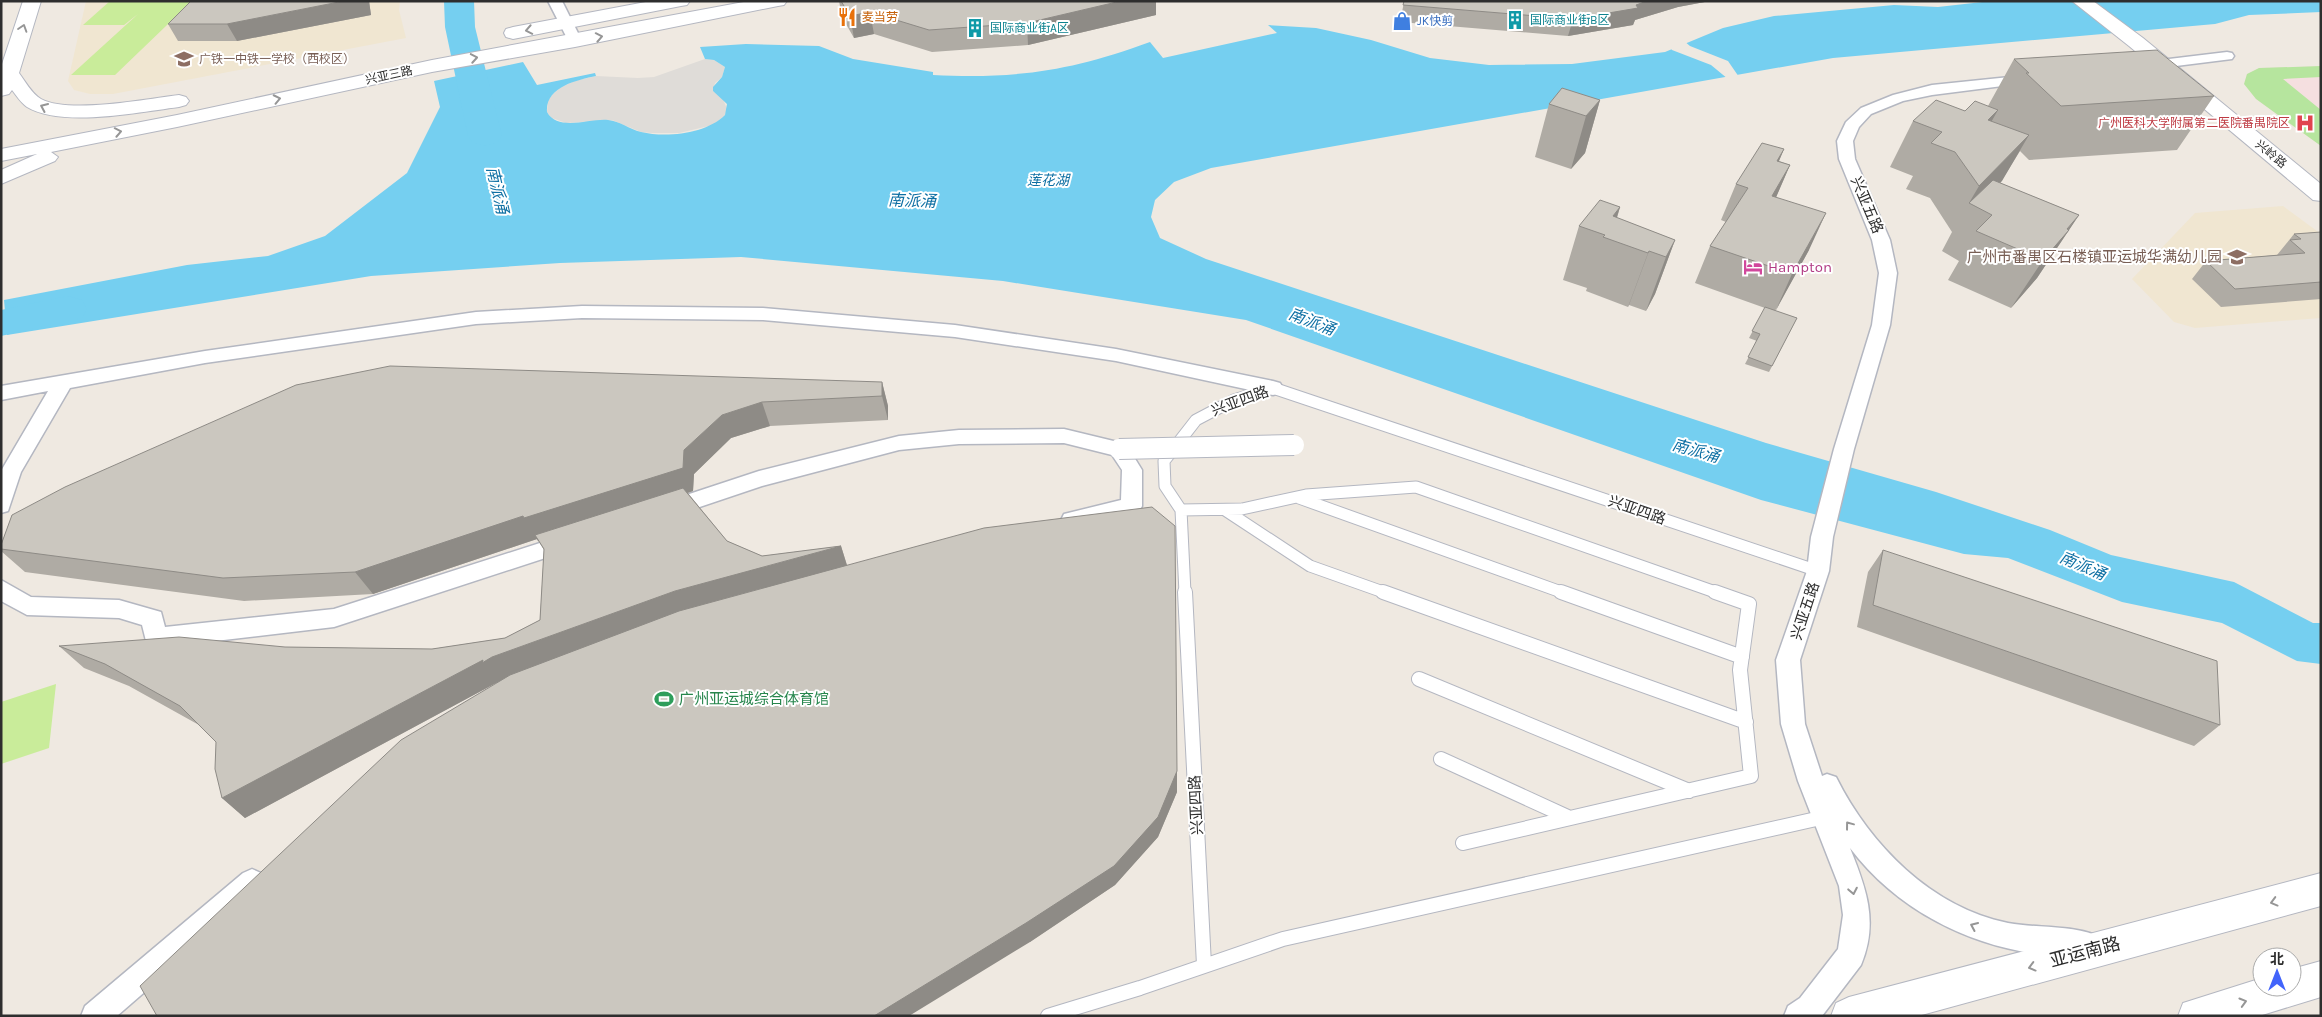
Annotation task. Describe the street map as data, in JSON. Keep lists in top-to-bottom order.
{
  "streets": {
    "street": [
      "兴亚三路",
      "兴岭路",
      "兴亚五路",
      "亚运南路"
    ],
    "lane": ["兴亚四路"]
  },
  "crossings": [
    ["兴亚五路", "兴亚四路"],
    ["兴亚五路", "亚运南路"]
  ],
  "one_way": ["亚运南路"],
  "water": ["莲花湖", "南派涌"],
  "places": {
    "restaurant": ["麦当劳"],
    "building": ["国际商业街B区", "国际商业街A区"],
    "shop": ["JK快剪"],
    "school or university": ["广铁一中铁一学校（西校区）", "广州市番禺区石楼镇亚运城华满幼儿园"],
    "hospital": ["广州医科大学附属第二医院番禺院区"],
    "hotel": ["Hampton"],
    "sports": ["广州亚运城综合体育馆"]
  },
  "north": "top"
}
